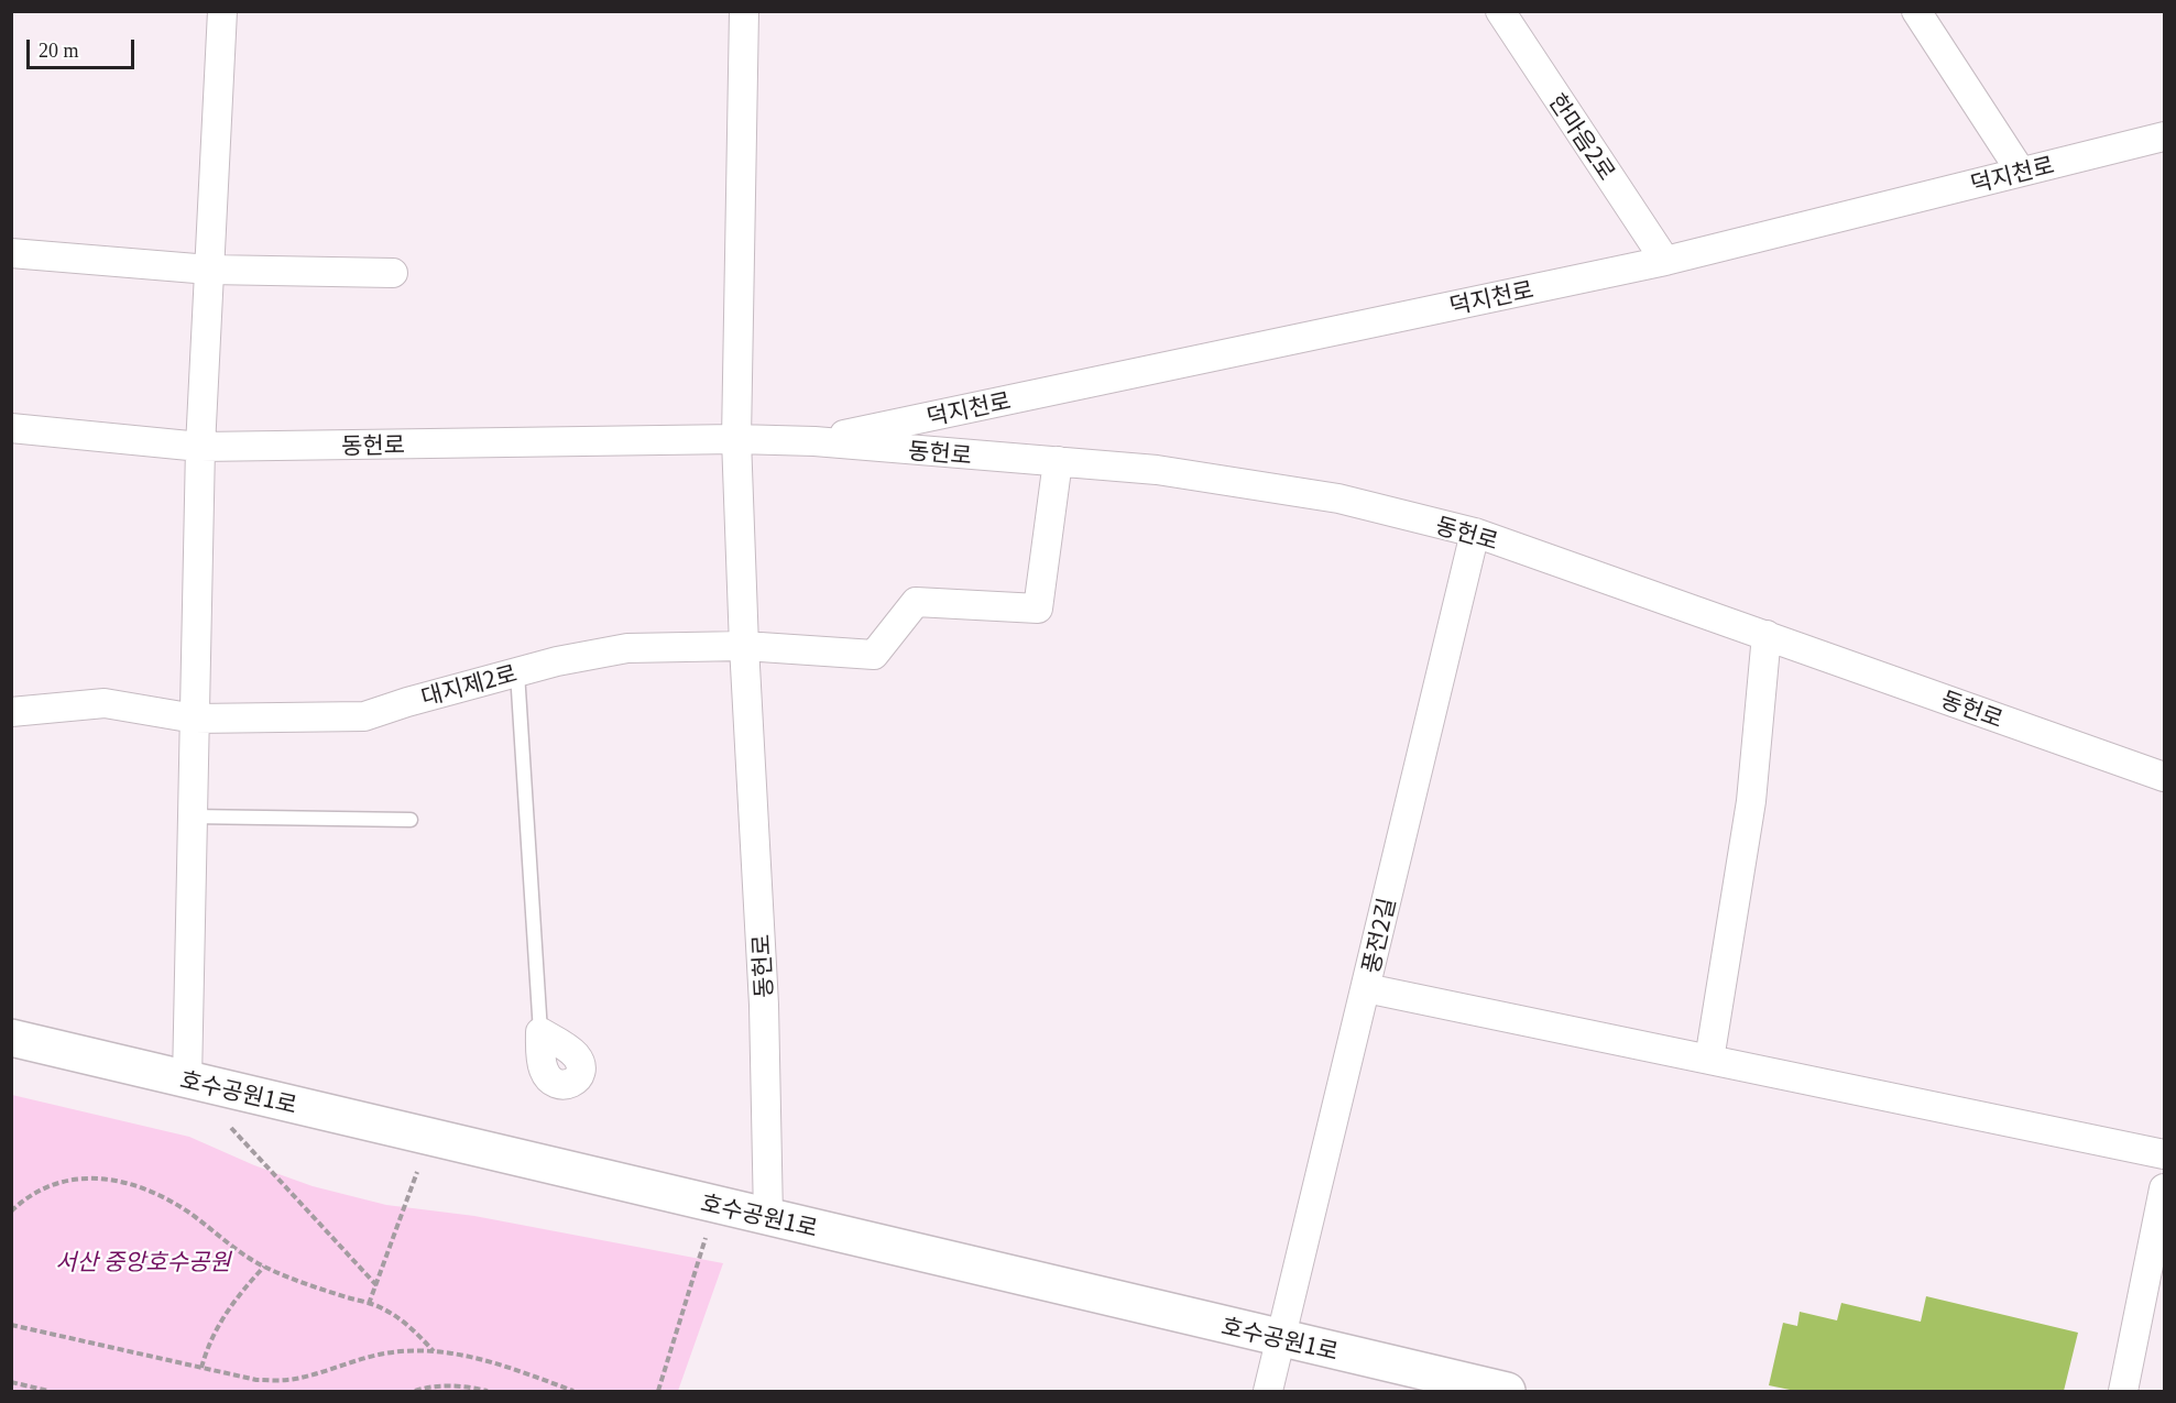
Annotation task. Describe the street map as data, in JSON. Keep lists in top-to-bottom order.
{
  "streets": {
    "main road": ["호수공원1로"],
    "street": [
      "한마음2로",
      "덕지천로",
      "동헌로",
      "대지제2로",
      "풍전2길"
    ]
  },
  "crossings": [
    ["한마음2로", "덕지천로"],
    ["덕지천로", "동헌로"],
    ["동헌로", "대지제2로"],
    ["동헌로", "풍전2길"],
    ["동헌로", "호수공원1로"],
    ["풍전2길", "호수공원1로"]
  ],
  "parks": ["서산 중앙호수공원"],
  "scale_bar": "20 m"
}
